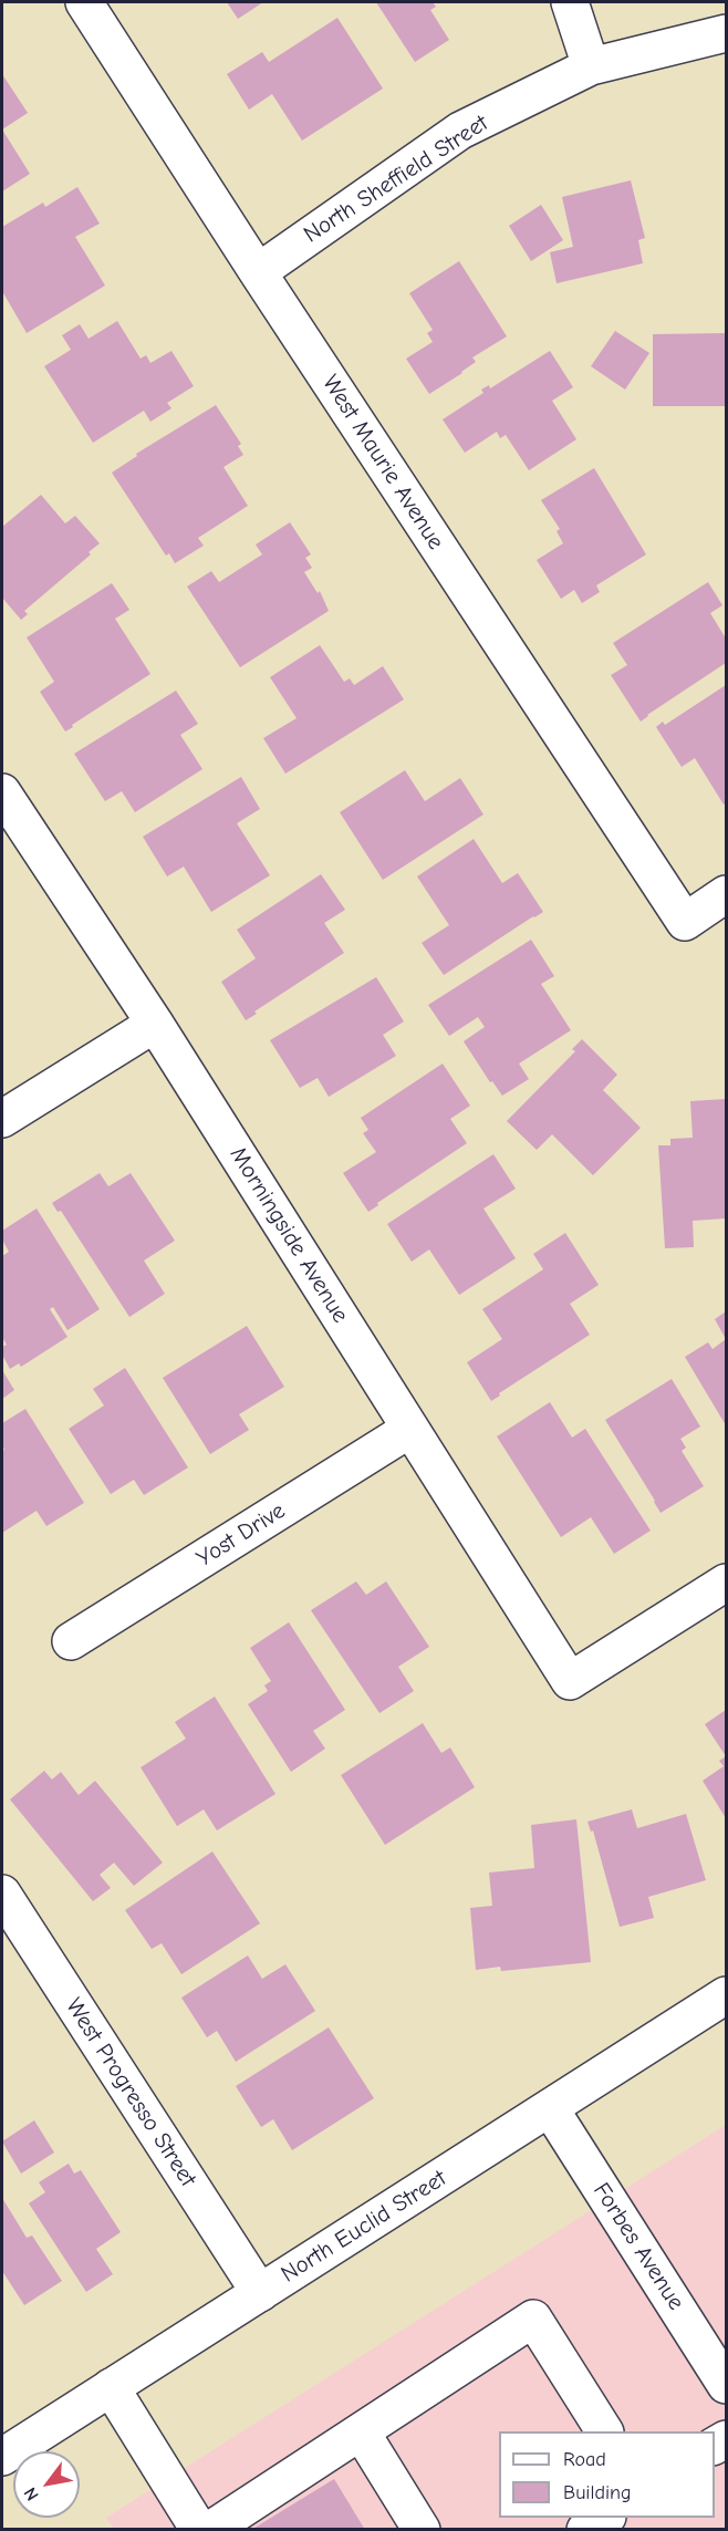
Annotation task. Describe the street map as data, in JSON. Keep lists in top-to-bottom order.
{
  "streets": {
    "street": [
      "North Sheffield Street",
      "West Maurie Avenue",
      "Morningside Avenue",
      "Yost Drive",
      "West Progresso Street",
      "North Euclid Street",
      "Forbes Avenue"
    ]
  },
  "crossings": [
    ["North Sheffield Street", "West Maurie Avenue"],
    ["Morningside Avenue", "Yost Drive"],
    ["West Progresso Street", "North Euclid Street"],
    ["North Euclid Street", "Forbes Avenue"]
  ],
  "legend": ["Road", "Building"],
  "north": "bottom left"
}
